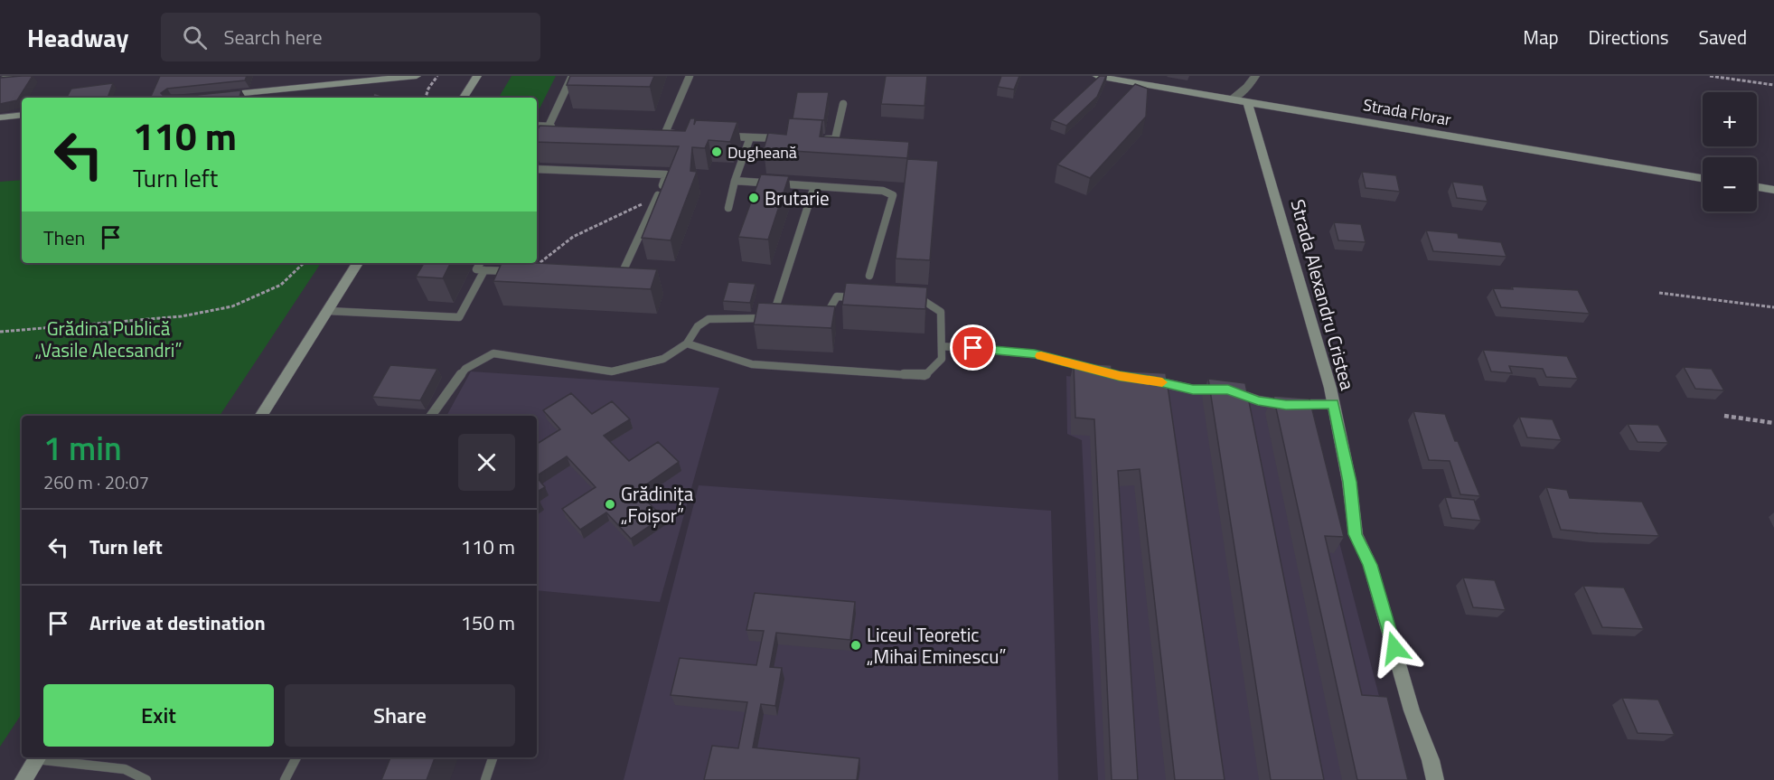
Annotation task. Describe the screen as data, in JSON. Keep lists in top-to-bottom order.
{
  "streets": {
    "street": ["Strada Florar", "Strada Alexandru Cristea"]
  },
  "crossings": [
    ["Strada Florar", "Strada Alexandru Cristea"]
  ],
  "parks": ["Grădina Publică „Vasile Alecsandri”"],
  "places": [
    "Dugheană",
    "Brutarie",
    "Grădinița „Foișor”",
    "Liceul Teoretic „Mihai Eminescu”"
  ],
  "page": {
    "header": "Headway",
    "search": "Search here",
    "nav": ["Map", "Directions", "Saved"],
    "map_buttons": ["+", "−"],
    "turn": ["110 m", "Turn left"],
    "then": "Then",
    "heading": ["1 min", "260 m · 20:07"],
    "list": [
      {
        "name": "Turn left",
        "value": "110 m"
      },
      {
        "name": "Arrive at destination",
        "value": "150 m"
      }
    ],
    "buttons": ["Exit", "Share"]
  }
}
